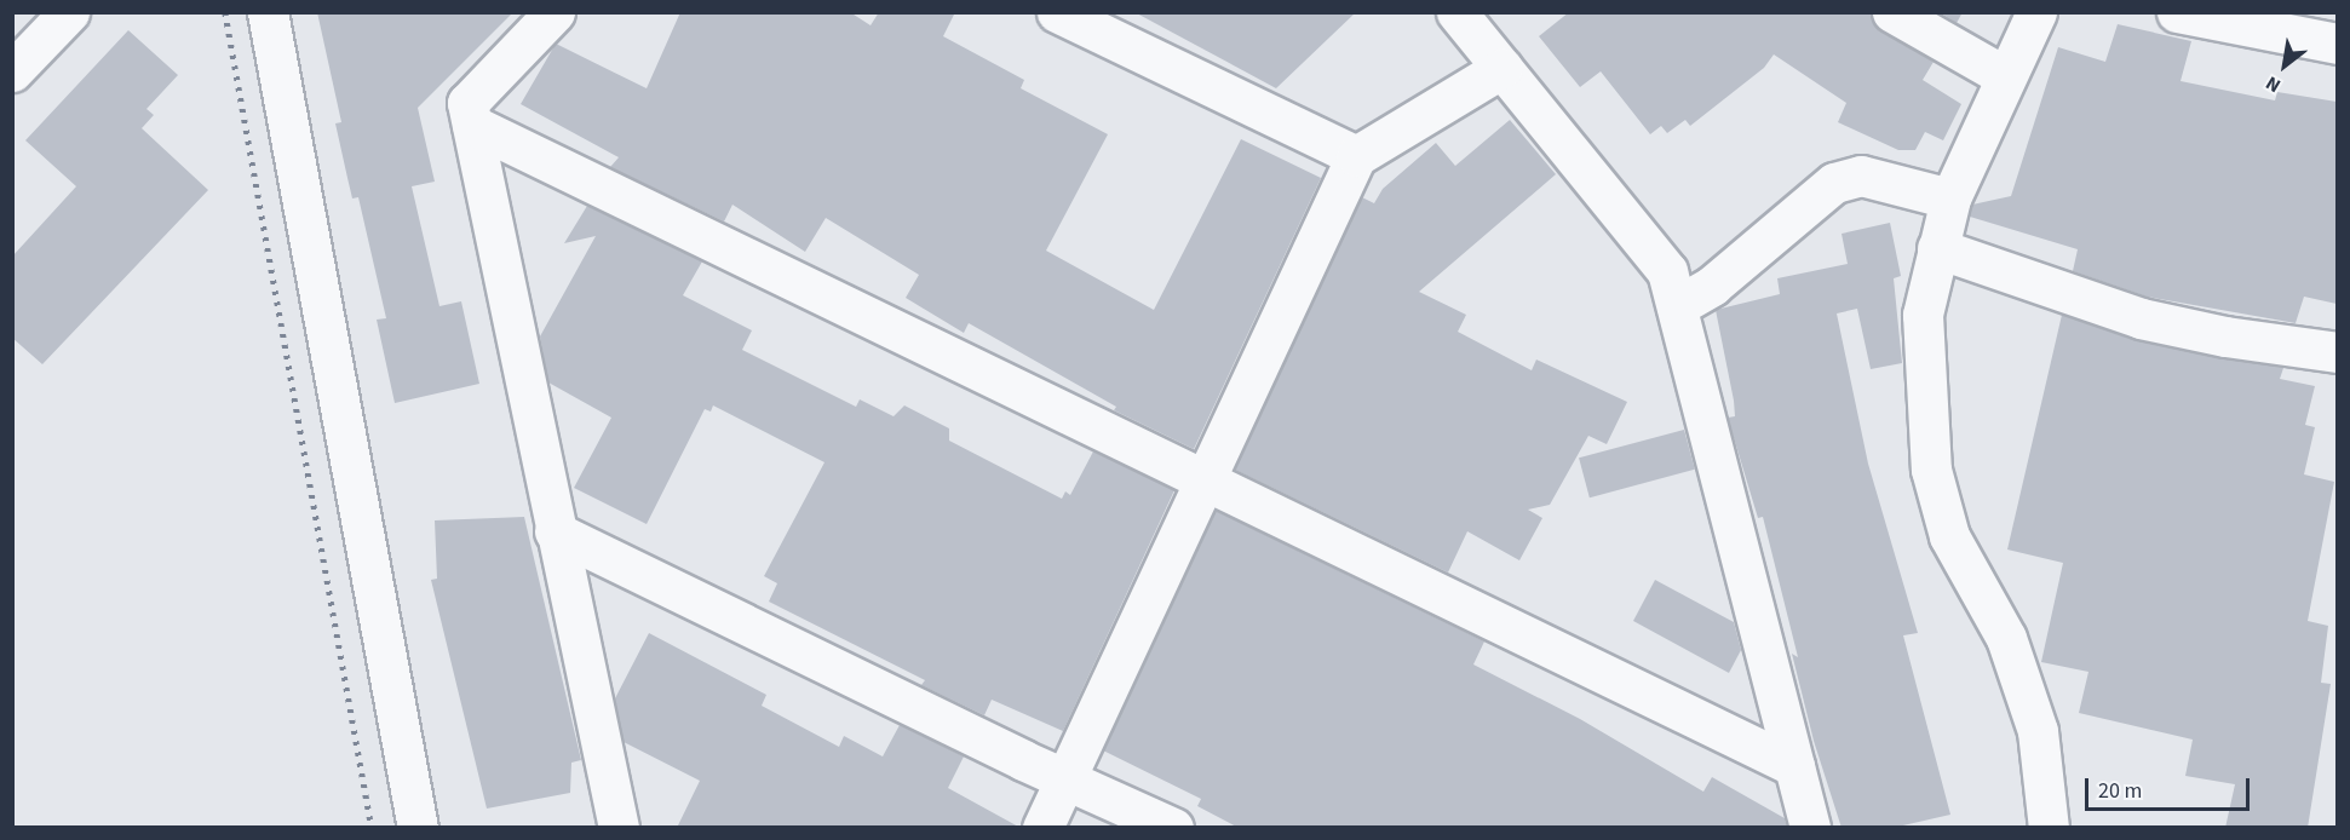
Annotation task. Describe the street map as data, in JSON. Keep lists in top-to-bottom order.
{
  "scale_bar": "20 m",
  "north": "bottom left"
}
